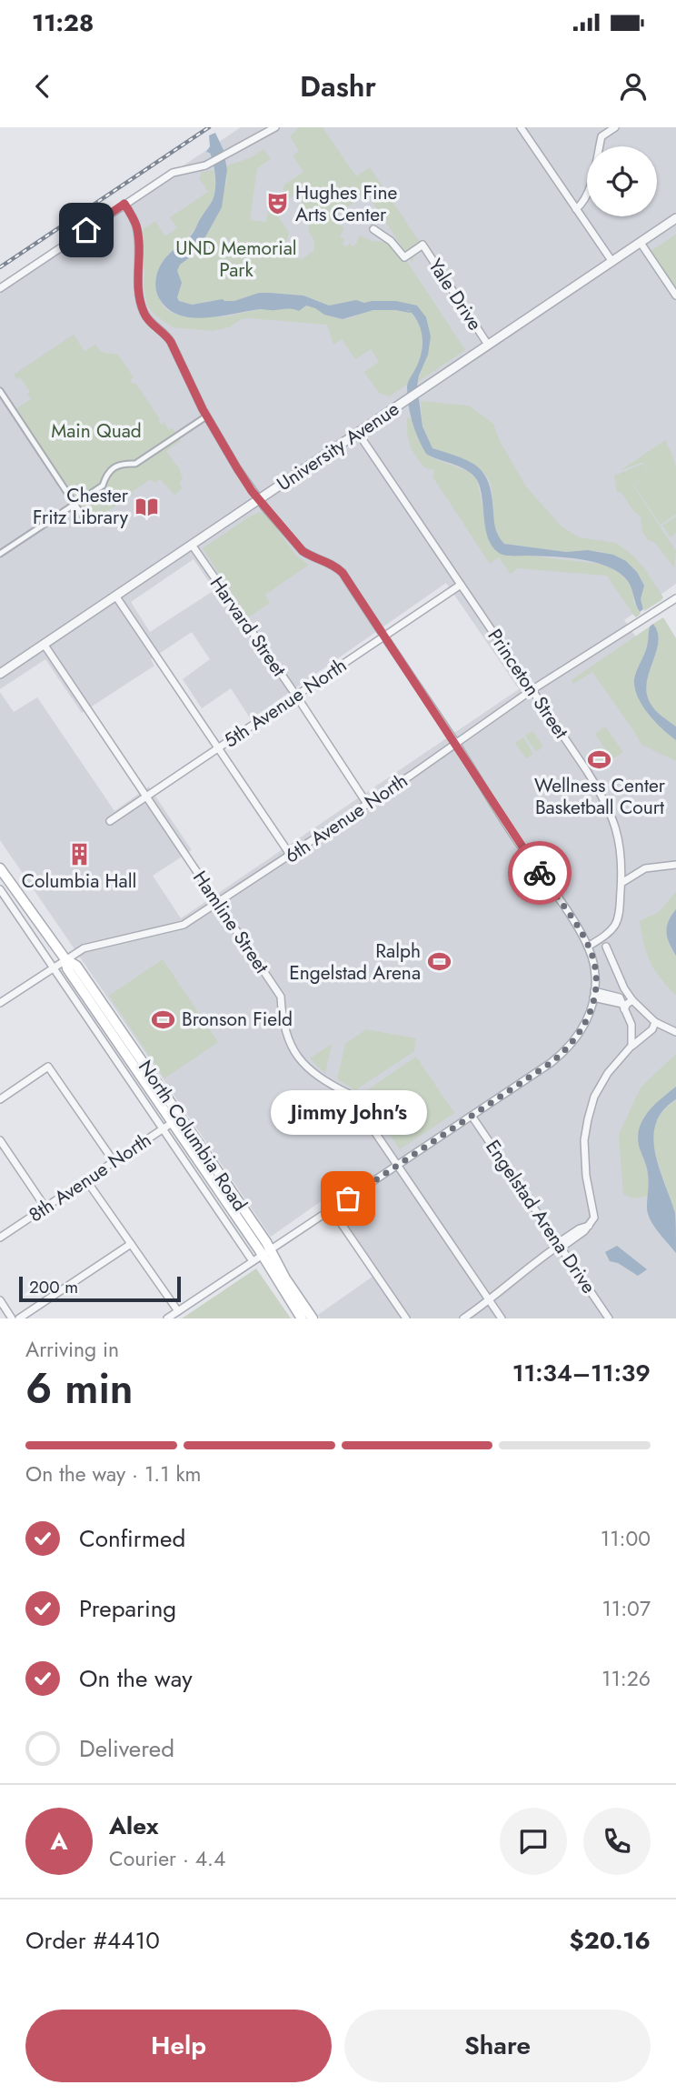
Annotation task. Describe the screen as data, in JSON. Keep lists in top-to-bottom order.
{
  "streets": {
    "main road": ["North Columbia Road"],
    "street": [
      "Yale Drive",
      "University Avenue",
      "Harvard Street",
      "Princeton Street",
      "5th Avenue North",
      "6th Avenue North",
      "Hamline Street",
      "8th Avenue North",
      "Engelstad Arena Drive"
    ]
  },
  "crossings": [
    ["Yale Drive", "University Avenue"],
    ["University Avenue", "Harvard Street"],
    ["University Avenue", "Princeton Street"],
    ["University Avenue", "Hamline Street"],
    ["Harvard Street", "5th Avenue North"],
    ["Harvard Street", "6th Avenue North"],
    ["Princeton Street", "5th Avenue North"],
    ["Princeton Street", "6th Avenue North"],
    ["5th Avenue North", "Hamline Street"],
    ["6th Avenue North", "Hamline Street"],
    ["6th Avenue North", "North Columbia Road"],
    ["North Columbia Road", "8th Avenue North"]
  ],
  "parks": ["UND Memorial Park", "Main Quad"],
  "places": {
    "theatre": ["Hughes Fine Arts Center"],
    "library": ["Chester Fritz Library"],
    "sports": ["Wellness Center Basketball Court", "Ralph Engelstad Arena", "Bronson Field"],
    "building": ["Columbia Hall"],
    "other": ["Jimmy John's"]
  },
  "scale_bar": "200 m",
  "page": {
    "status": "11:28",
    "header": "Dashr",
    "bubble": "Jimmy John's",
    "scale": "200 m",
    "heading": ["6 min", "Arriving in", "11:34–11:39"],
    "panel": [
      "Alex",
      "Courier · 4.4",
      "Order #4410",
      "$20.16"
    ],
    "bar": "On the way · 1.1 km",
    "list": [
      ["Confirmed", "11:00"],
      ["Preparing", "11:07"],
      ["On the way", "11:26"],
      "Delivered"
    ],
    "round": "A",
    "buttons": ["Help", "Share"]
  }
}
